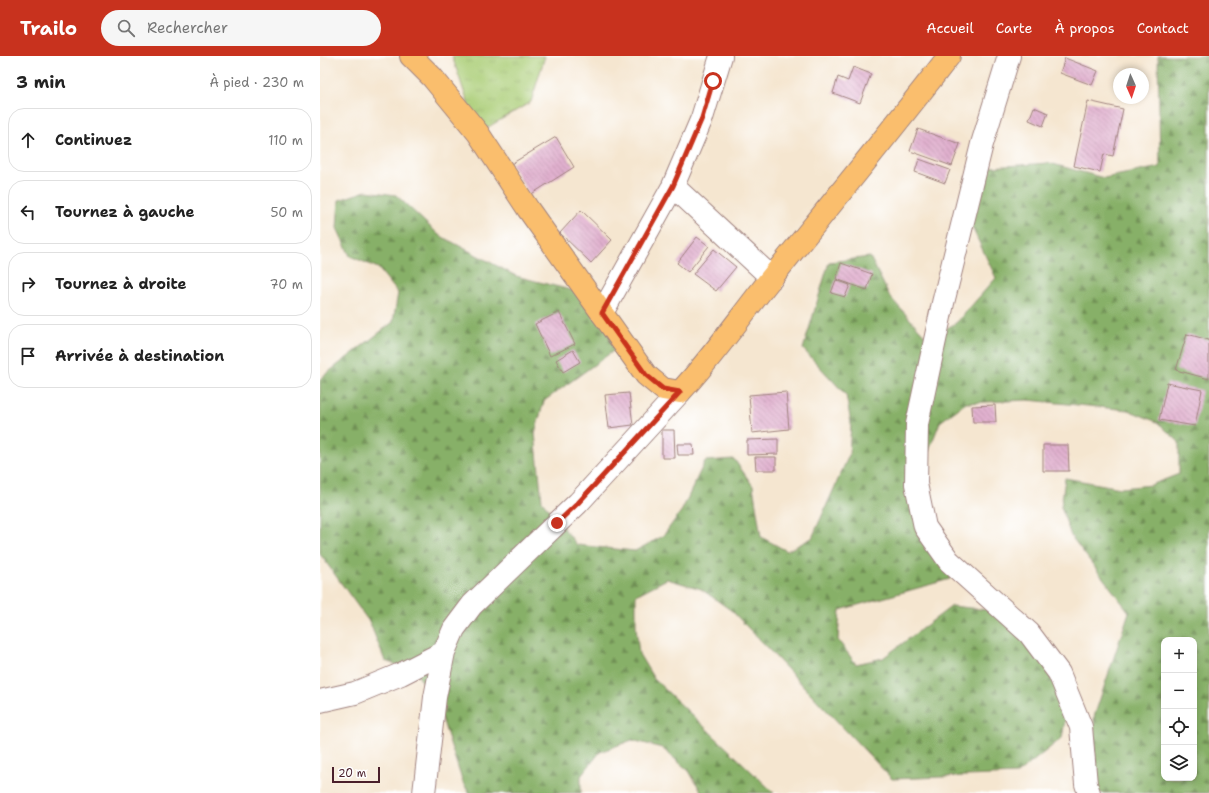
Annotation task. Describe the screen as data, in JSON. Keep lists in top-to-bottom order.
{
  "scale_bar": "20 m",
  "north": "bottom",
  "page": {
    "header": "Trailo",
    "search": "Rechercher",
    "nav": [
      "Accueil",
      "Carte",
      "À propos",
      "Contact"
    ],
    "heading": ["3 min", "À pied · 230 m"],
    "list": [
      ["Continuez", "110 m"],
      ["Tournez à gauche", "50 m"],
      ["Tournez à droite", "70 m"],
      "Arrivée à destination"
    ],
    "map_buttons": ["+", "−"],
    "scale": "20 m"
  }
}
